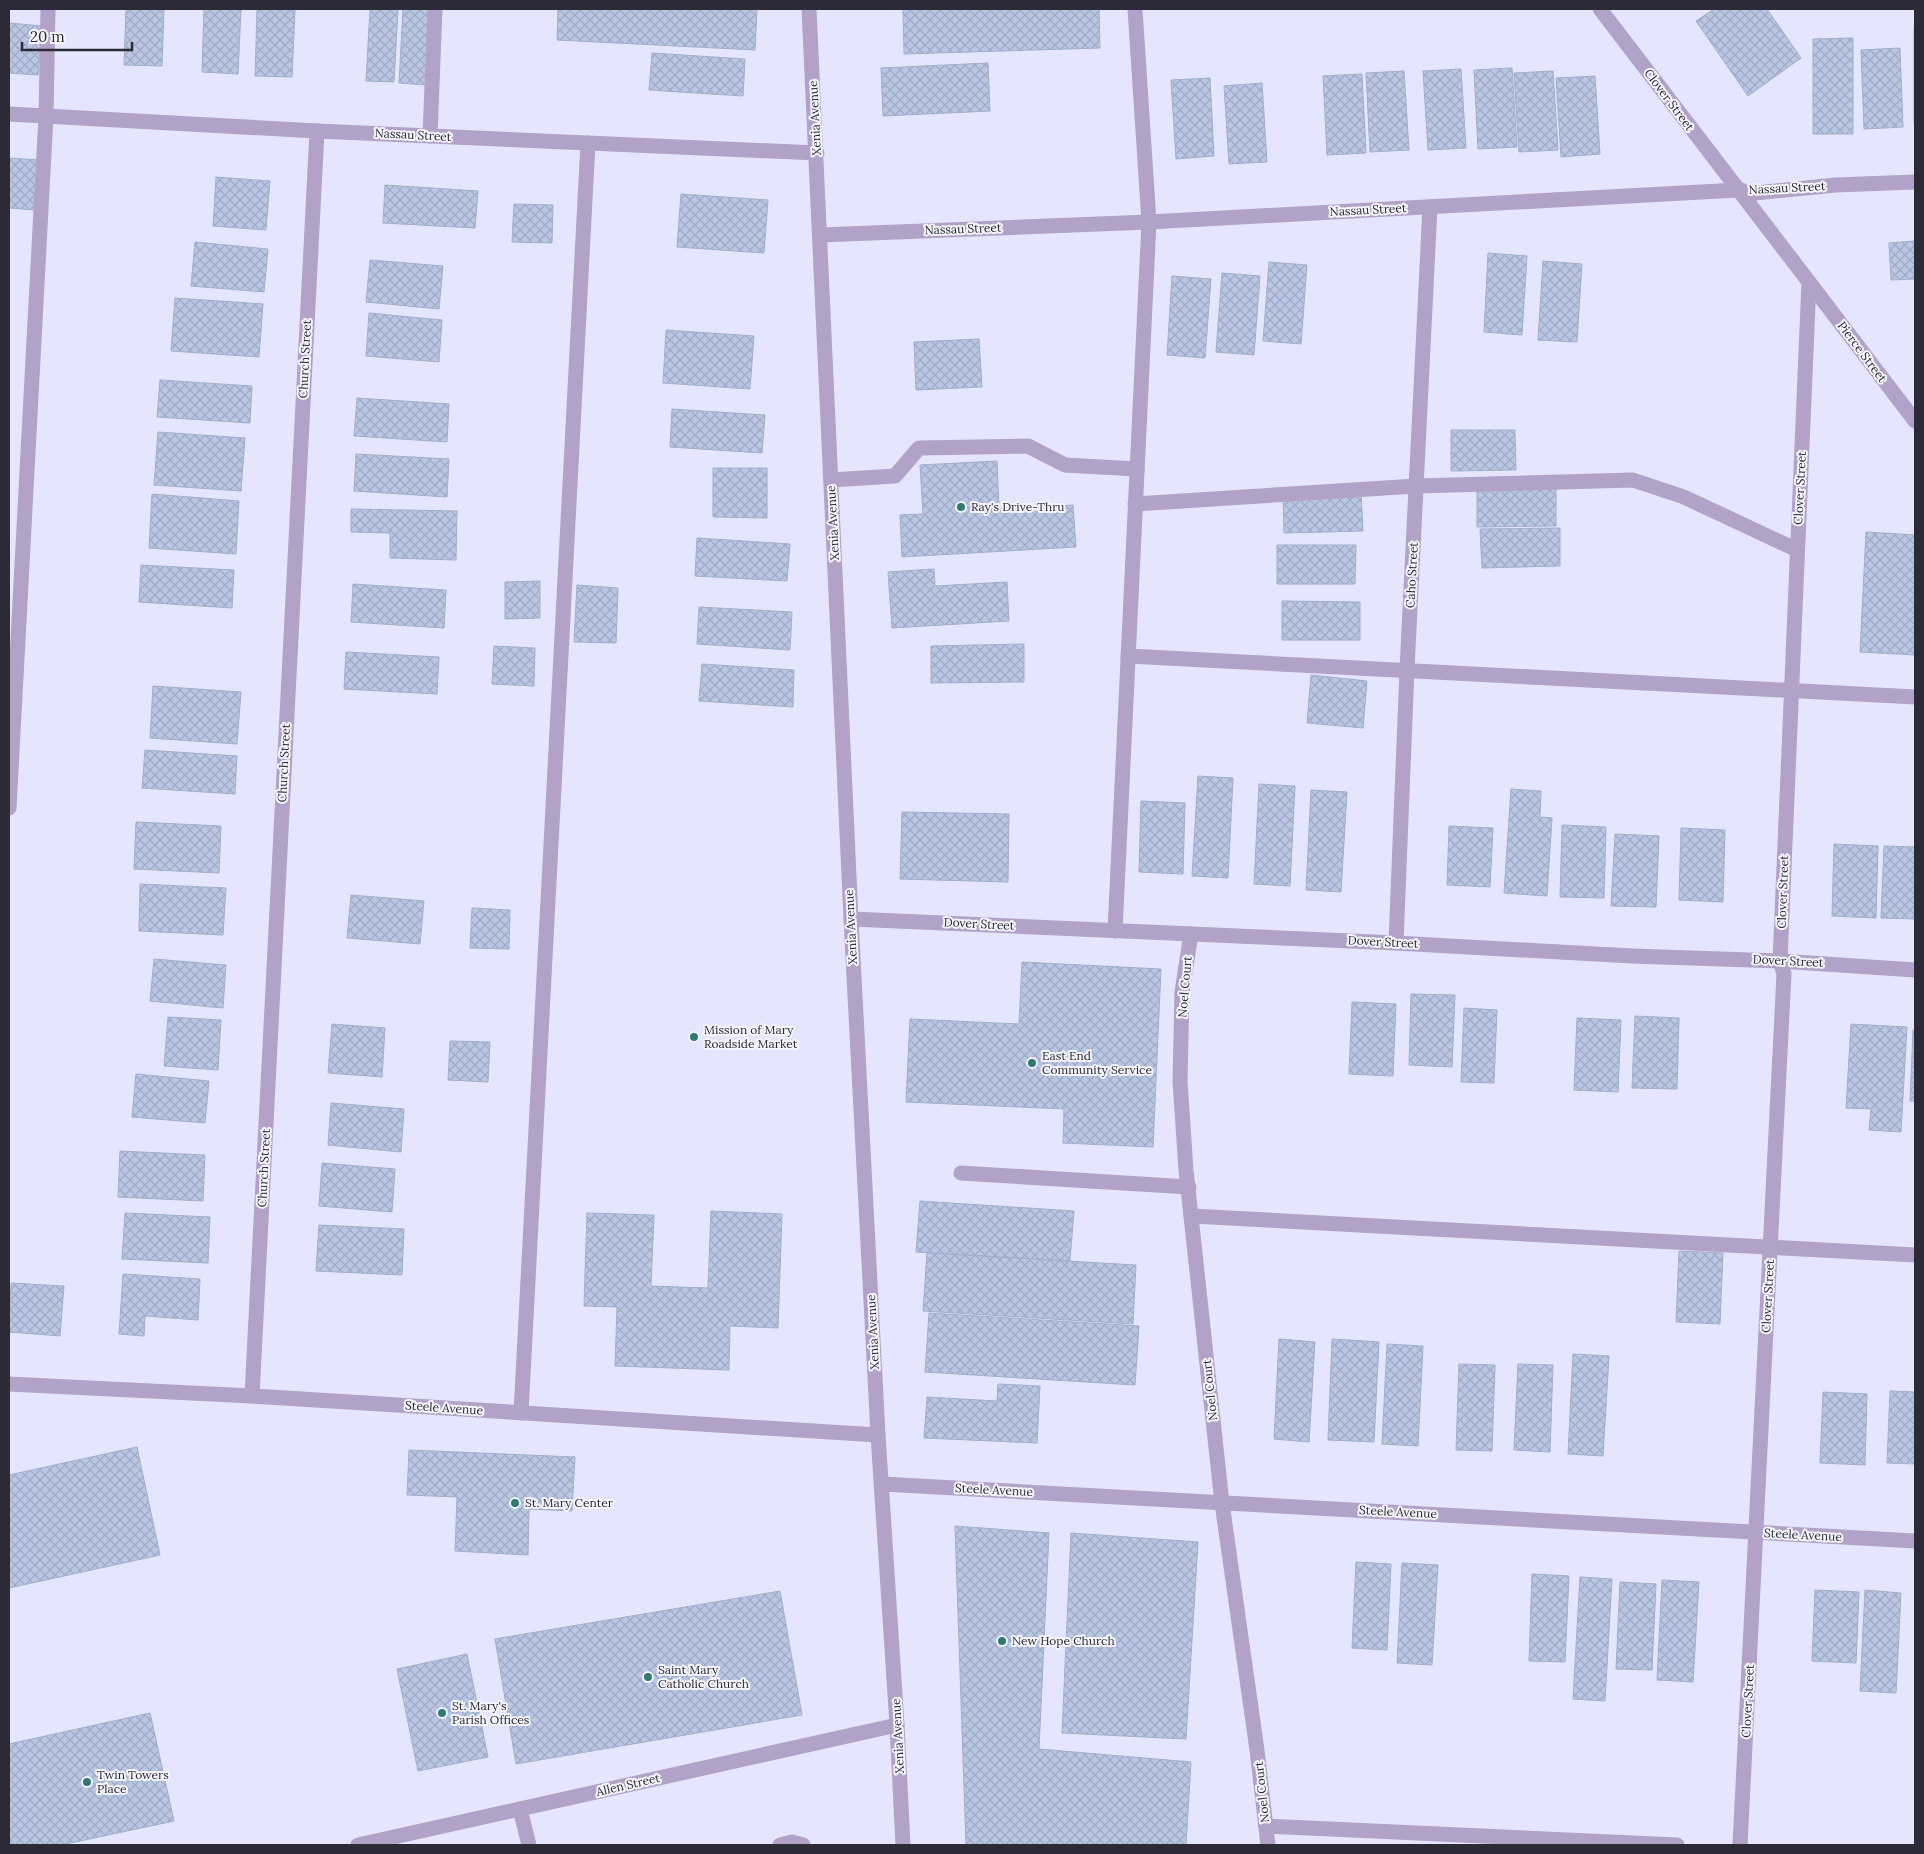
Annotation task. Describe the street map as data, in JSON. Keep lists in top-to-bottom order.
{
  "streets": {
    "street": [
      "Clover Street",
      "Xenia Avenue",
      "Nassau Street",
      "Pierce Street",
      "Church Street",
      "Caho Street",
      "Dover Street",
      "Noel Court",
      "Steele Avenue",
      "Allen Street"
    ]
  },
  "crossings": [
    ["Clover Street", "Nassau Street"],
    ["Clover Street", "Pierce Street"],
    ["Clover Street", "Dover Street"],
    ["Clover Street", "Steele Avenue"],
    ["Xenia Avenue", "Nassau Street"],
    ["Xenia Avenue", "Dover Street"],
    ["Xenia Avenue", "Steele Avenue"],
    ["Xenia Avenue", "Allen Street"],
    ["Nassau Street", "Church Street"],
    ["Nassau Street", "Caho Street"],
    ["Church Street", "Steele Avenue"],
    ["Caho Street", "Dover Street"],
    ["Dover Street", "Noel Court"],
    ["Noel Court", "Steele Avenue"]
  ],
  "places": [
    "Ray's Drive-Thru",
    "Mission of Mary Roadside Market",
    "East End Community Service",
    "St. Mary Center",
    "New Hope Church",
    "Saint Mary Catholic Church",
    "St. Mary's Parish Offices",
    "Twin Towers Place"
  ],
  "scale_bar": "20 m"
}
